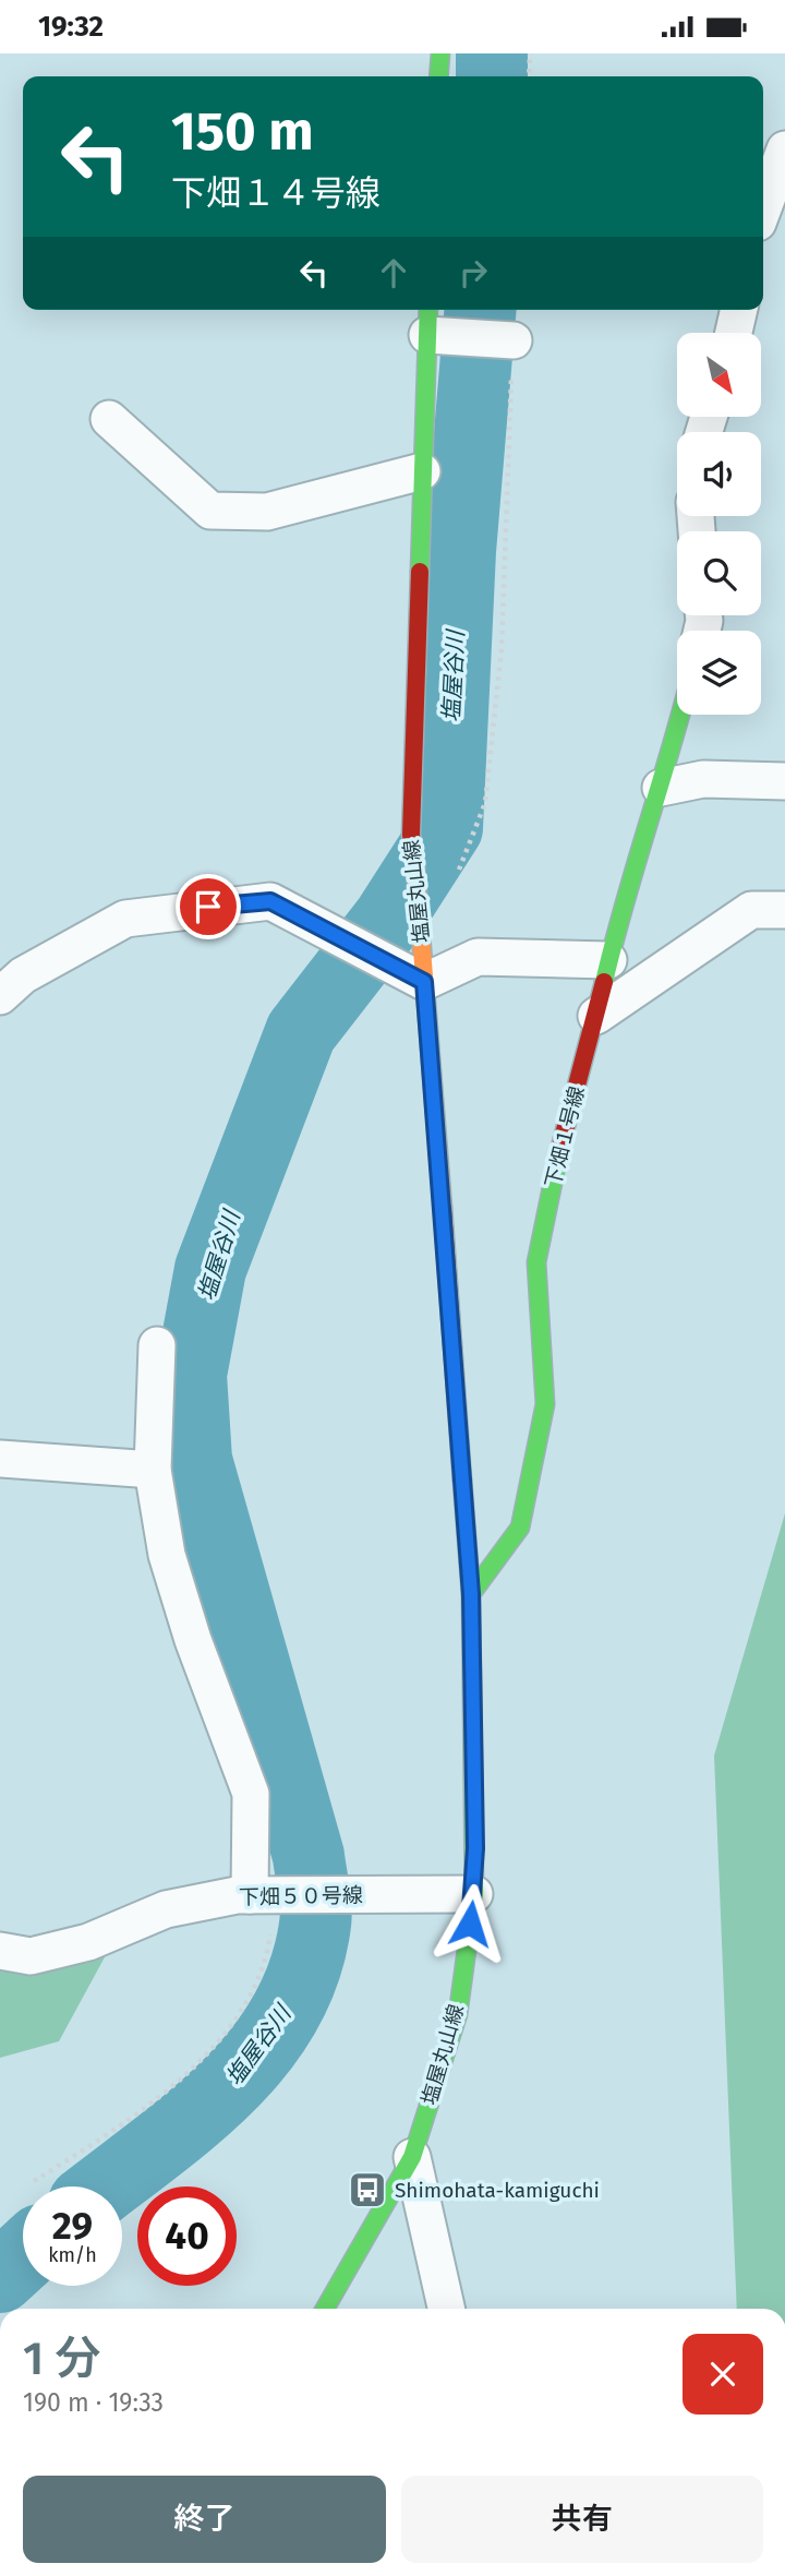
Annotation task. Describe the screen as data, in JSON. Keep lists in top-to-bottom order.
{
  "streets": {
    "street": ["塩屋丸山線", "下畑１号線", "下畑５０号線"]
  },
  "crossings": [
    ["塩屋丸山線", "下畑１号線"],
    ["塩屋丸山線", "下畑５０号線"]
  ],
  "water": ["塩屋谷川"],
  "places": {
    "bus stop": ["Shimohata-kamiguchi"]
  },
  "north": "bottom right",
  "page": {
    "status": "19:32",
    "turn": ["150 m", "下畑１４号線"],
    "speed": "29 km/h",
    "limit": "40",
    "heading": ["1 分", "190 m · 19:33"],
    "buttons": ["終了", "共有"]
  }
}
